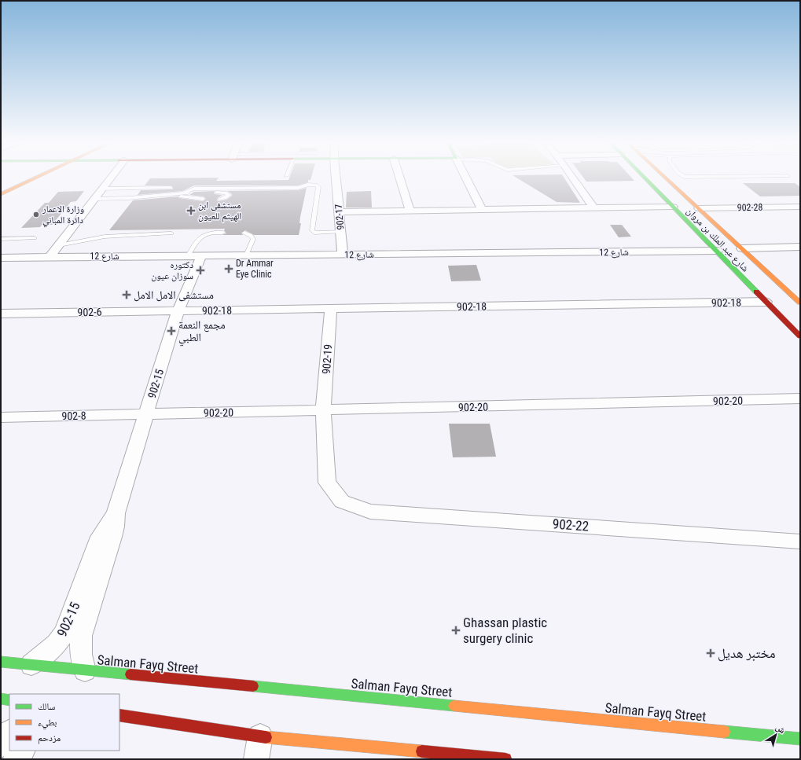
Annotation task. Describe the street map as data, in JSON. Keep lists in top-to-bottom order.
{
  "streets": {
    "street": [
      "902-28",
      "902-17",
      "شارع عبد الملك بن مروان",
      "شارع 12",
      "902-18",
      "902-6",
      "902-19",
      "902-15",
      "902-20",
      "902-8",
      "902-22",
      "Salman Fayq Street"
    ]
  },
  "crossings": [
    ["902-28", "شارع عبد الملك بن مروان"],
    ["902-17", "شارع 12"],
    ["شارع عبد الملك بن مروان", "شارع 12"],
    ["شارع عبد الملك بن مروان", "902-18"],
    ["شارع 12", "902-15"],
    ["902-18", "902-6"],
    ["902-18", "902-19"],
    ["902-18", "902-15"],
    ["902-6", "902-15"],
    ["902-19", "902-20"],
    ["902-19", "902-22"],
    ["902-15", "902-20"],
    ["902-15", "902-8"],
    ["902-15", "Salman Fayq Street"],
    ["902-20", "902-8"]
  ],
  "places": {
    "health": [
      "مستشفى ابن الهيثم للعيون",
      "Dr Ammar Eye Clinic",
      "دكتوره سوزان عيون",
      "مستشفى الامل الامل",
      "مجمع النعمة الطبي",
      "Ghassan plastic surgery clinic",
      "مختبر هديل"
    ],
    "other": ["وزارة الاعمار دائرة المباني"]
  },
  "legend": ["سالك", "بطيء", "مزدحم"],
  "north": "top right"
}
